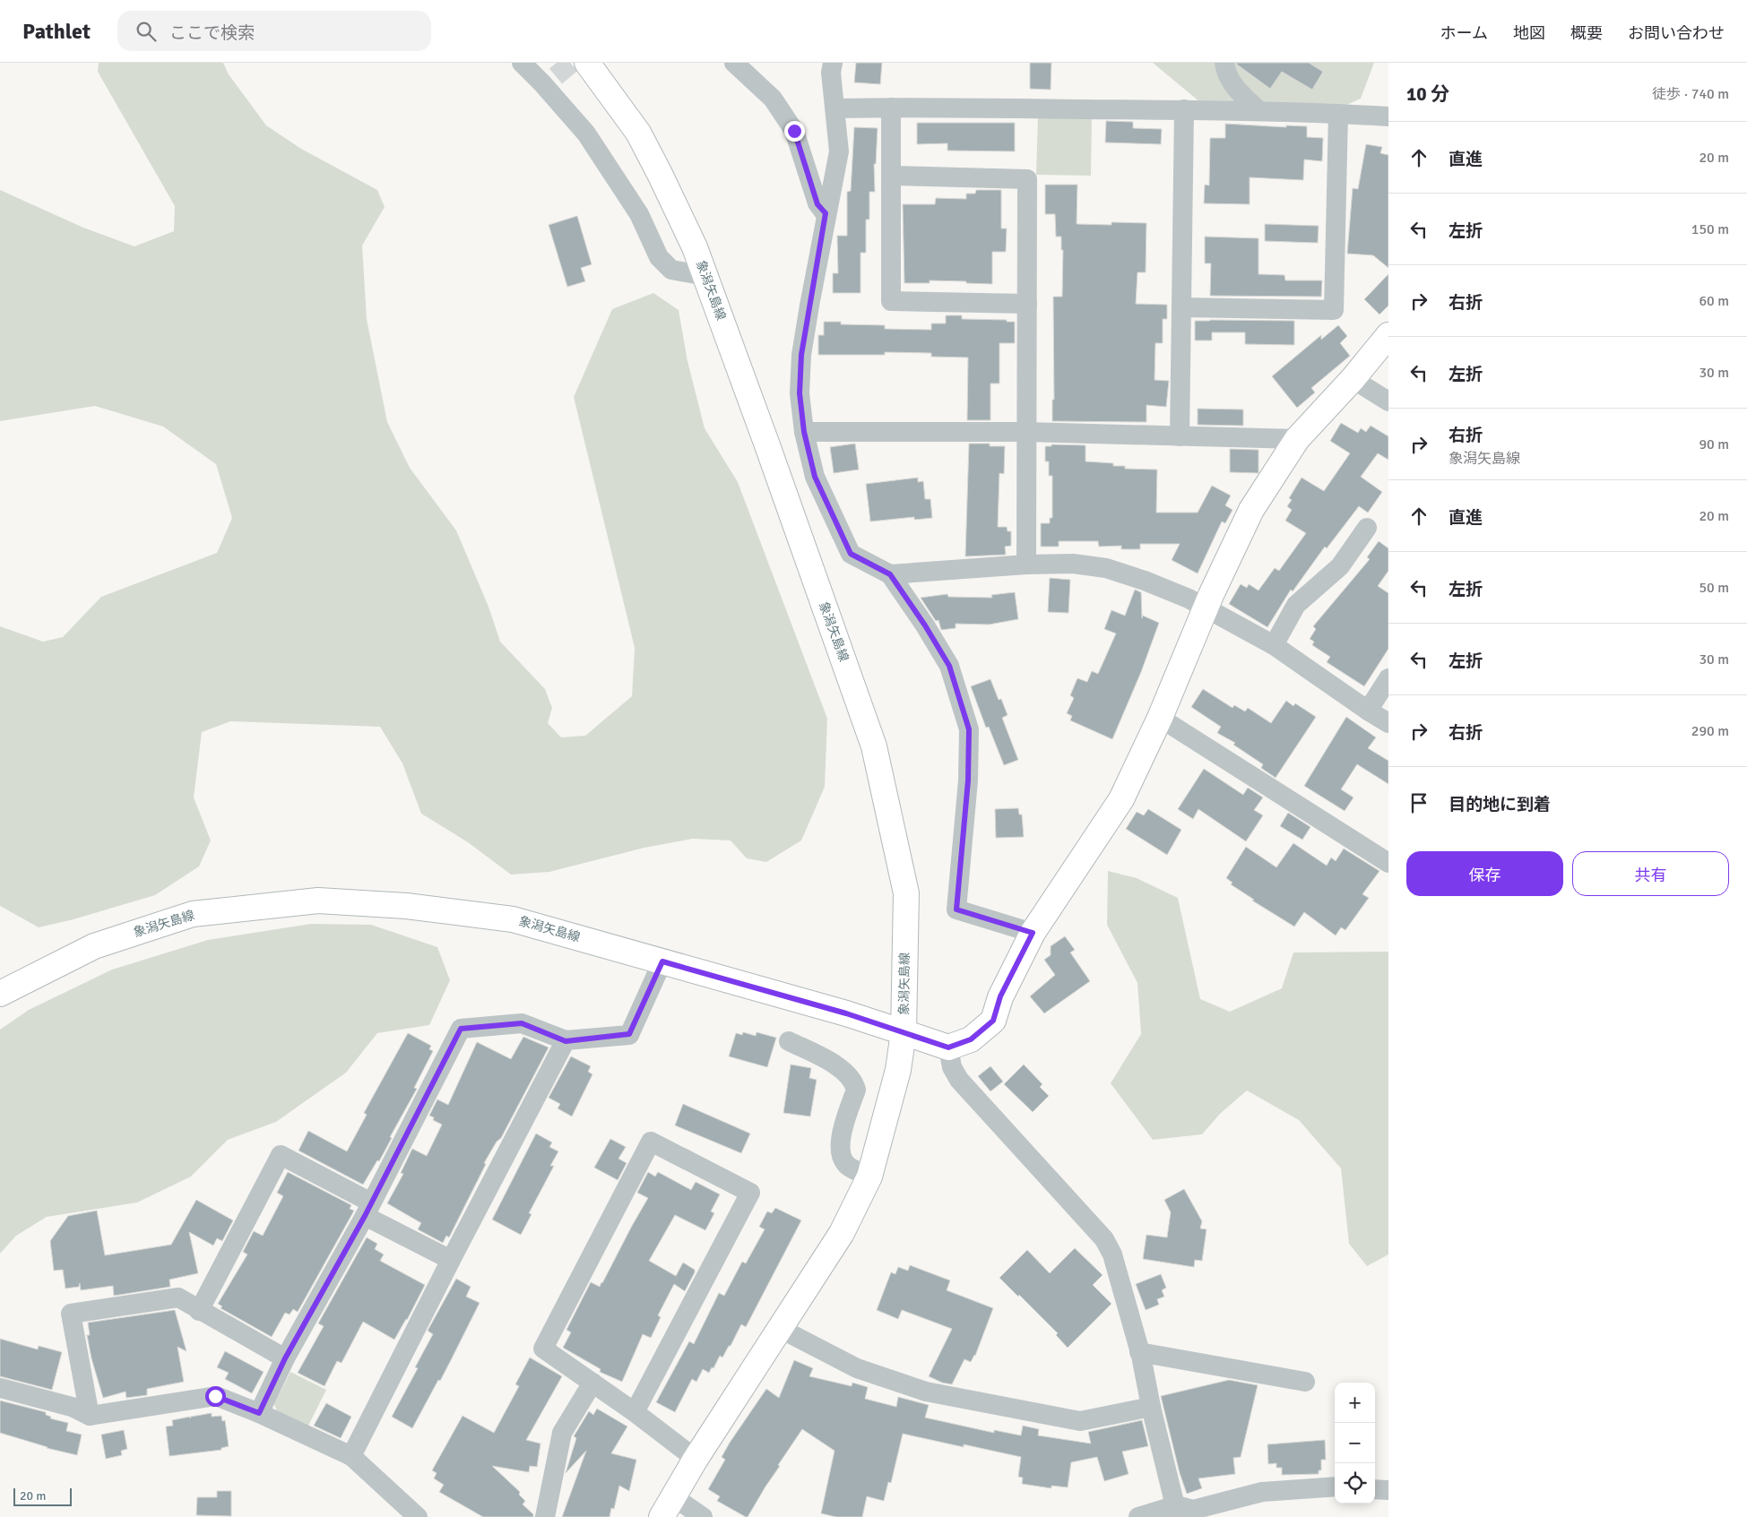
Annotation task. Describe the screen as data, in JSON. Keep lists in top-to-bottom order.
{
  "streets": {
    "main road": ["象潟矢島線"]
  },
  "scale_bar": "20 m",
  "page": {
    "header": "Pathlet",
    "search": "ここで検索",
    "nav": [
      "ホーム",
      "地図",
      "概要",
      "お問い合わせ"
    ],
    "heading": ["10 分", "徒歩 · 740 m"],
    "list": [
      ["直進", "20 m"],
      ["左折", "150 m"],
      ["右折", "60 m"],
      ["左折", "30 m"],
      ["右折", "象潟矢島線", "90 m"],
      ["直進", "20 m"],
      ["左折", "50 m"],
      ["左折", "30 m"],
      ["右折", "290 m"],
      "目的地に到着"
    ],
    "buttons": ["保存", "共有"],
    "map_buttons": ["+", "−"],
    "scale": "20 m"
  }
}
